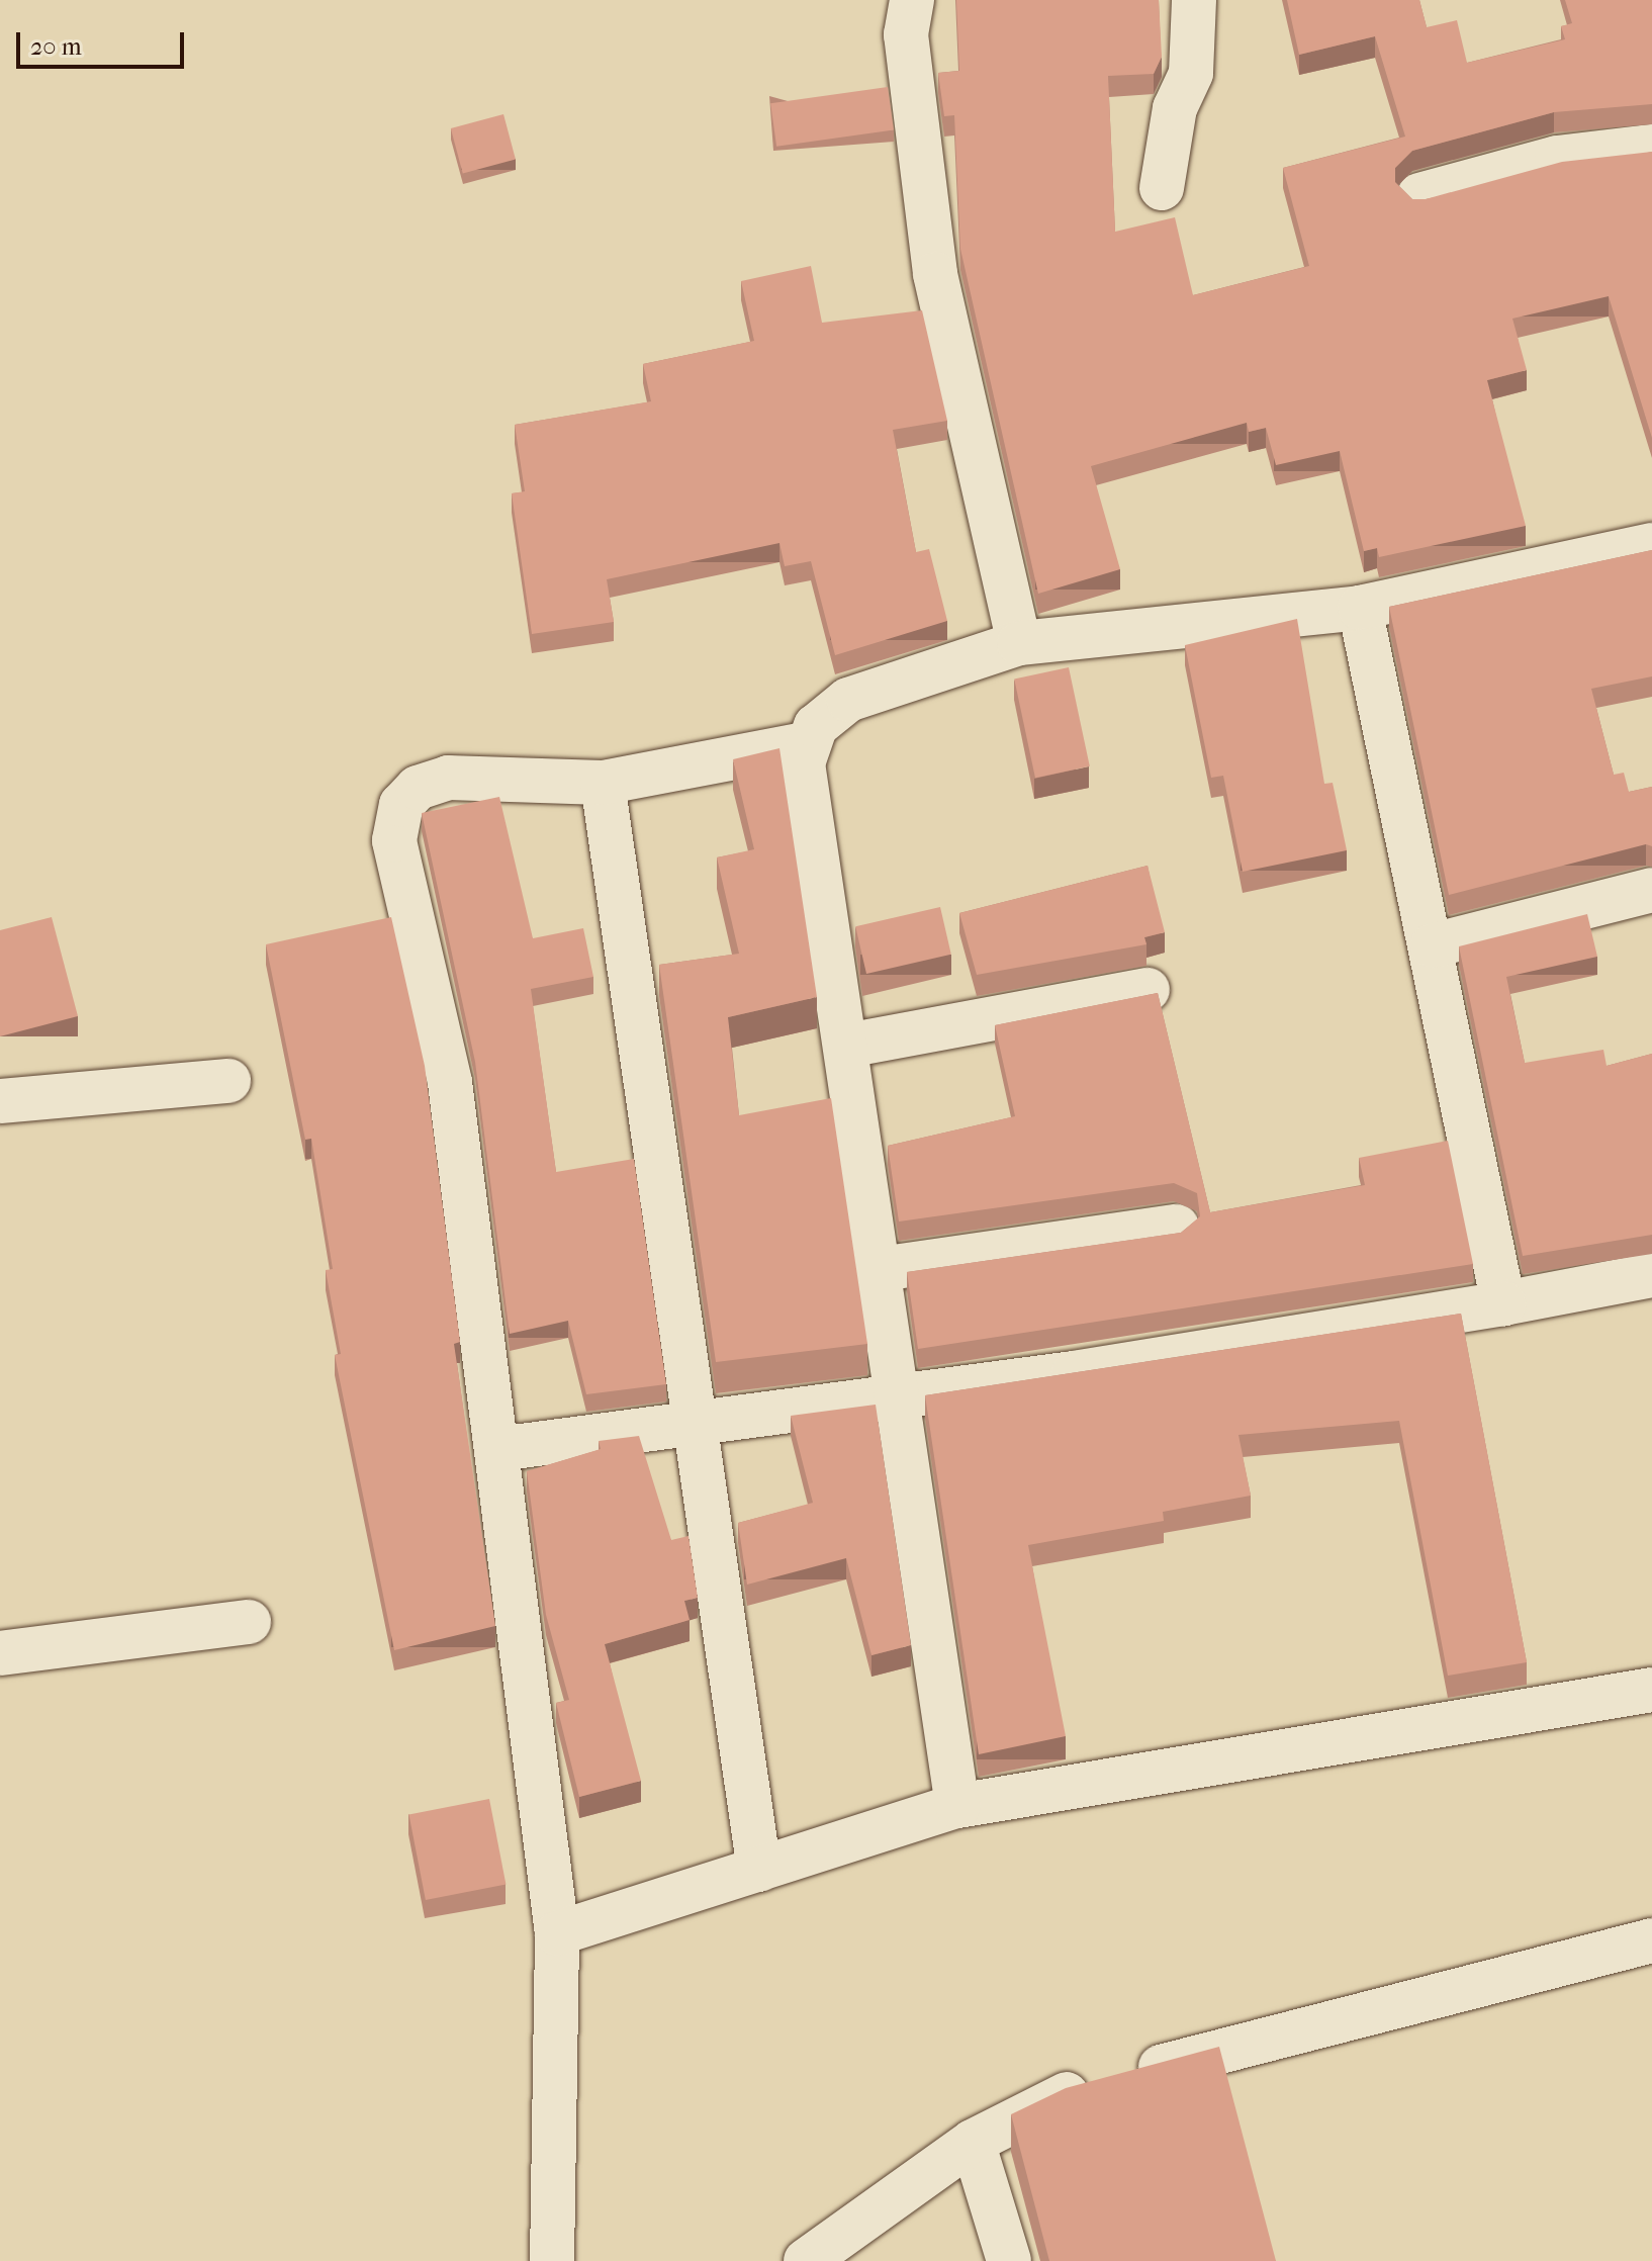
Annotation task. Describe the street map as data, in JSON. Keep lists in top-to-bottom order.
{
  "scale_bar": "20 m"
}
